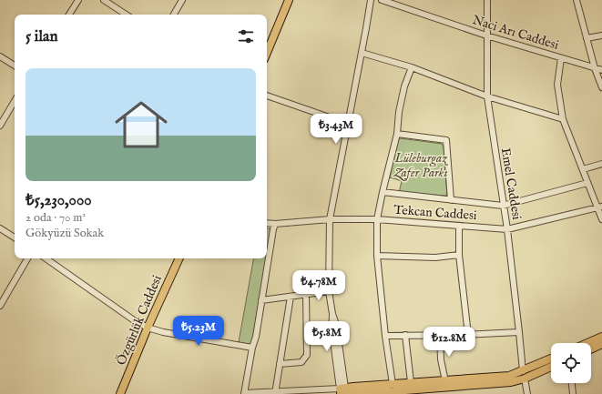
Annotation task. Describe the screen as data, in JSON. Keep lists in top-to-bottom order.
{
  "streets": {
    "main road": ["Özgürlük Caddesi"],
    "street": ["Naci Arı Caddesi", "Emel Caddesi", "Tekcan Caddesi"]
  },
  "crossings": [
    ["Naci Arı Caddesi", "Emel Caddesi"],
    ["Emel Caddesi", "Tekcan Caddesi"]
  ],
  "parks": ["Lüleburgaz Zafer Parkı"],
  "page": {
    "heading": "5 ilan",
    "list": [
      {
        "name": "₺5,230,000",
        "note": "2 oda · 70 m² · Gökyüzü Sokak"
      }
    ],
    "price": [
      "₺3.43M",
      "₺4.78M",
      "₺5.23M",
      "₺5.8M",
      "₺12.8M"
    ]
  }
}
